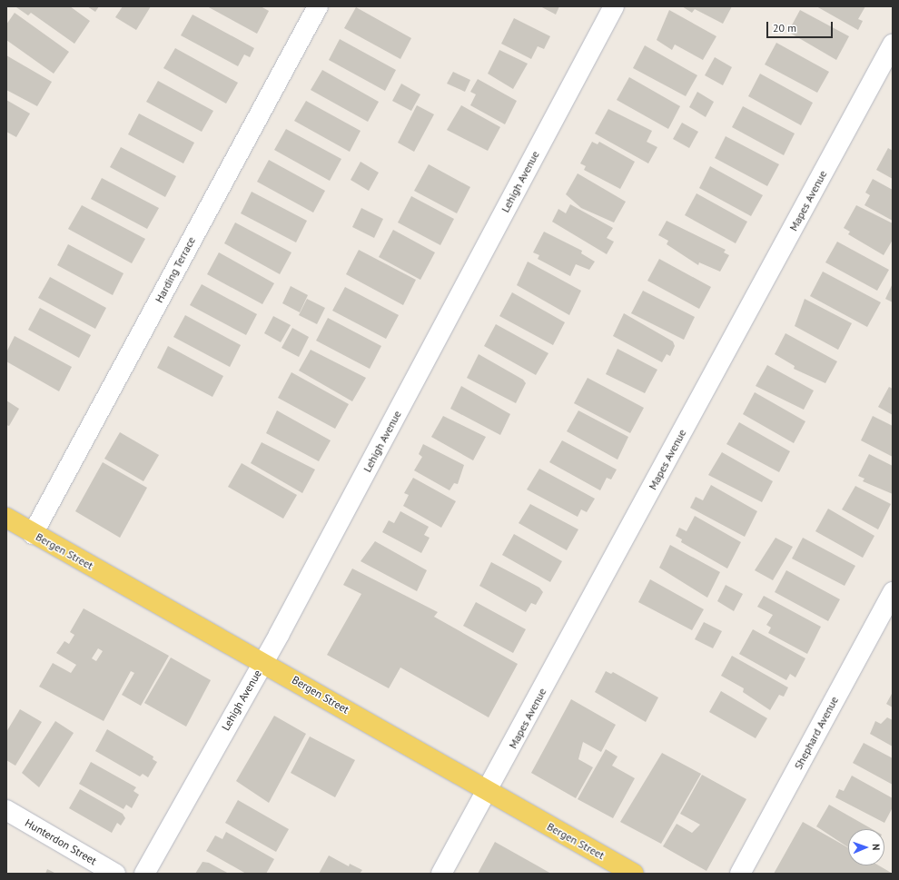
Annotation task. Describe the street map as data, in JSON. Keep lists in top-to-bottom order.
{
  "streets": {
    "main road": ["Bergen Street"],
    "street": [
      "Lehigh Avenue",
      "Mapes Avenue",
      "Harding Terrace",
      "Shephard Avenue",
      "Hunterdon Street"
    ]
  },
  "crossings": [
    ["Lehigh Avenue", "Bergen Street"],
    ["Mapes Avenue", "Bergen Street"],
    ["Harding Terrace", "Bergen Street"]
  ],
  "scale_bar": "20 m",
  "north": "right"
}
